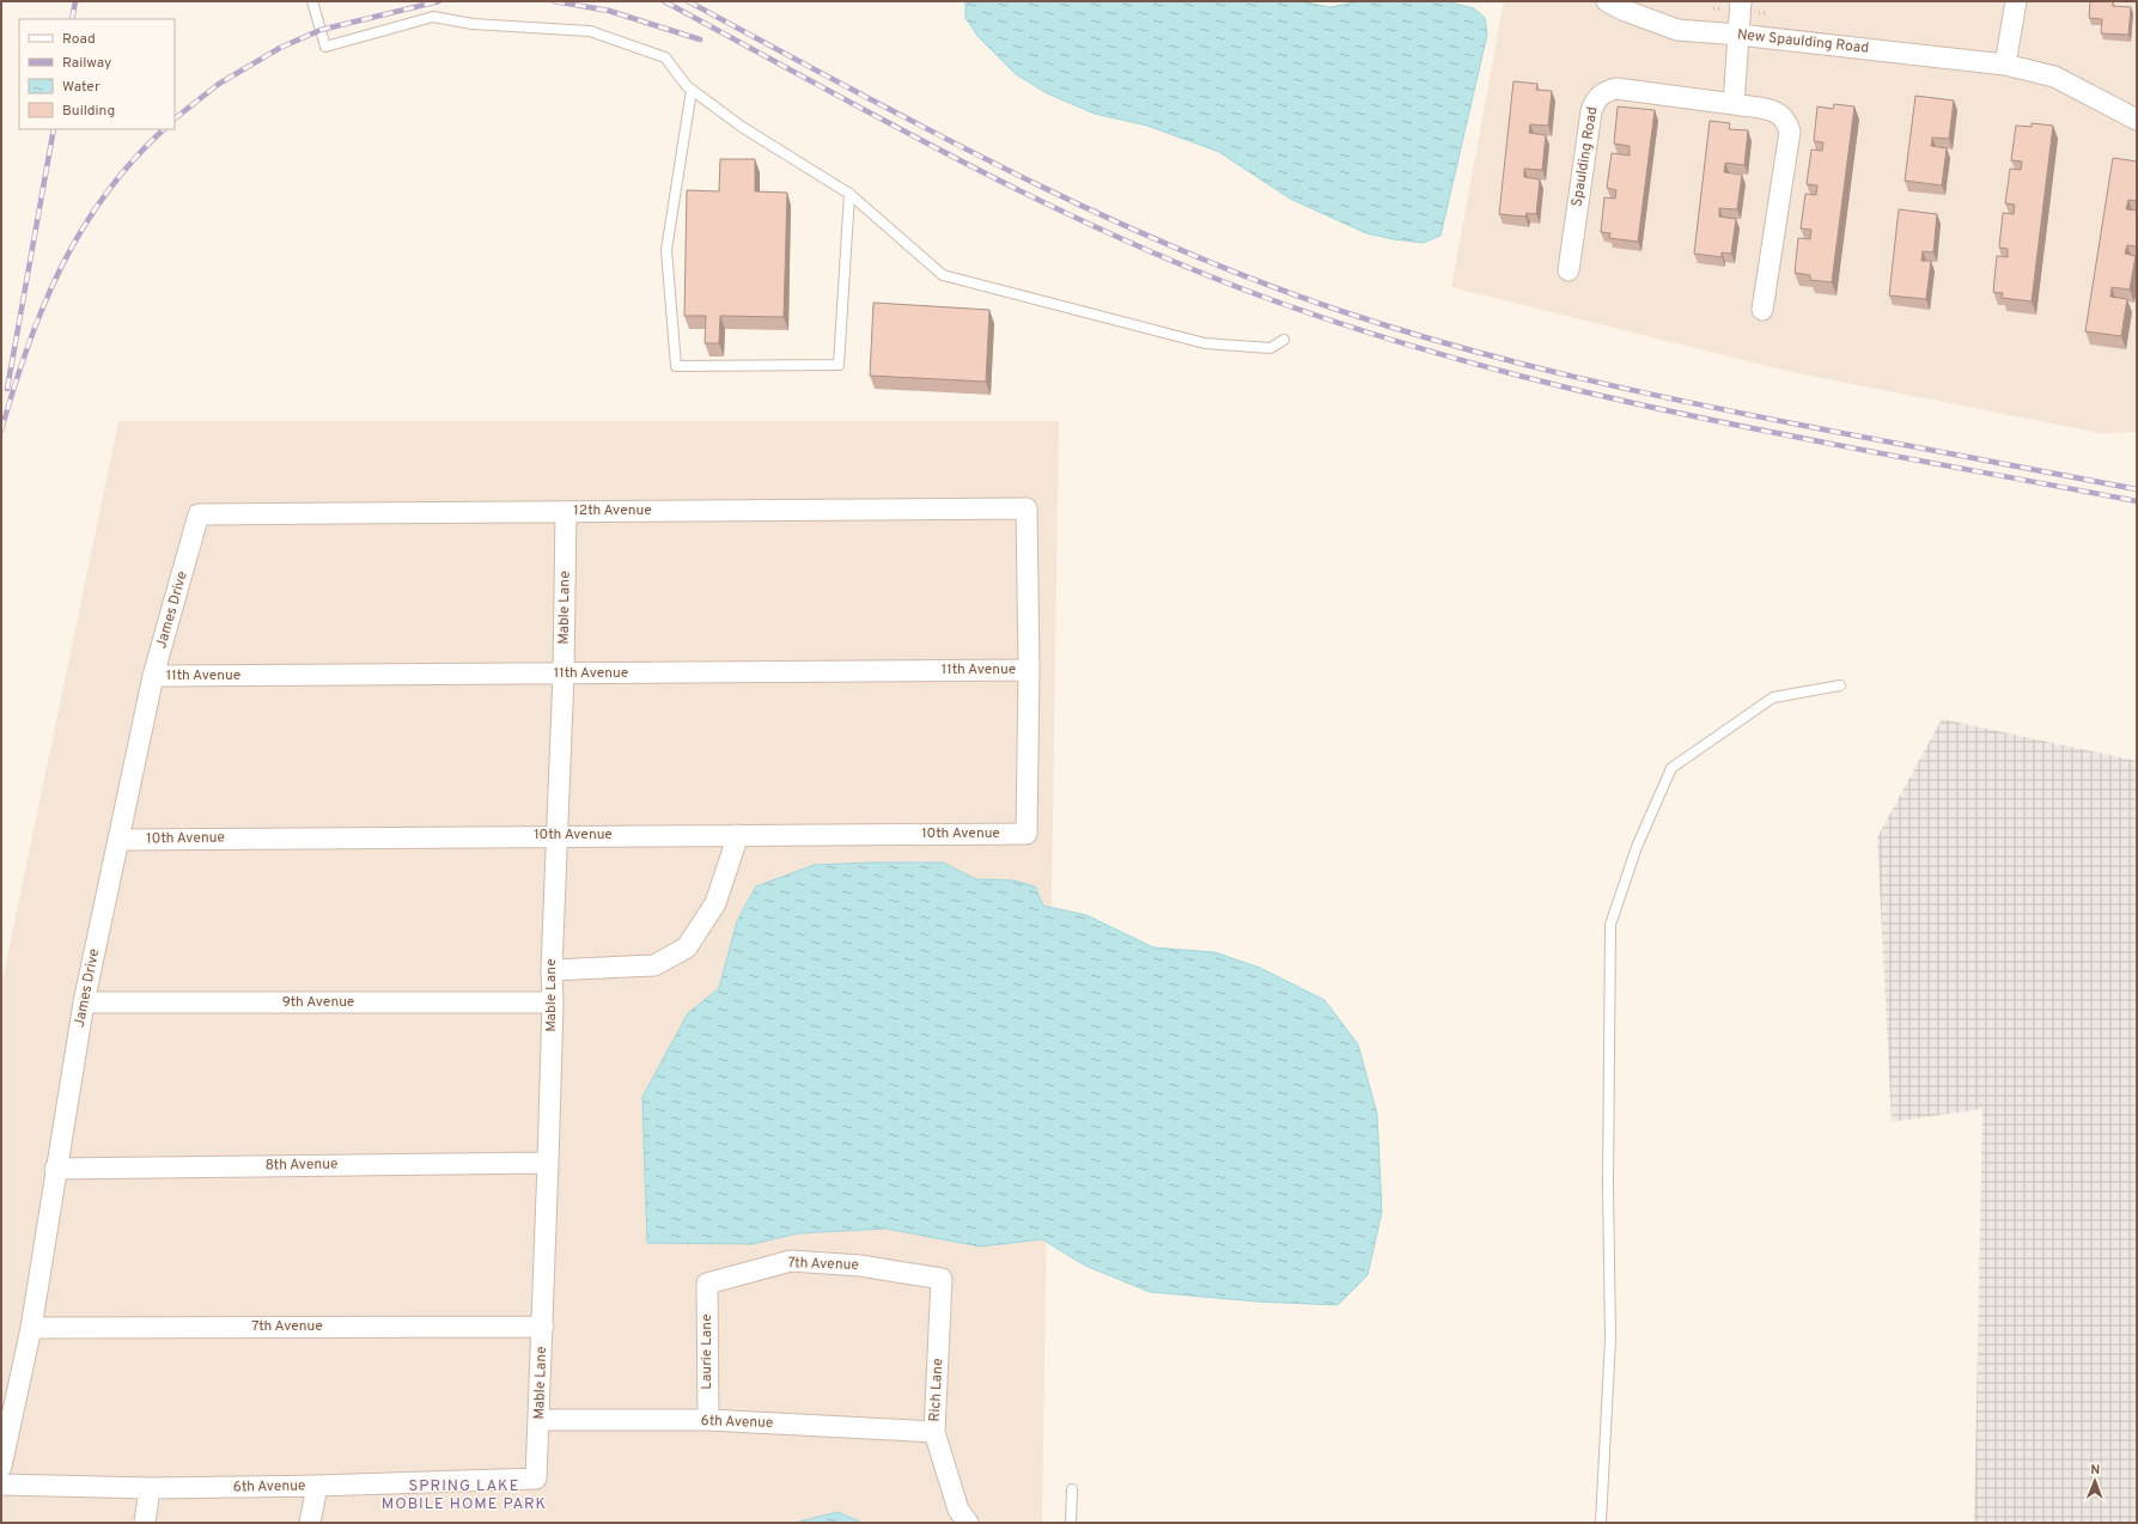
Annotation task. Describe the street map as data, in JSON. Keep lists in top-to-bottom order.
{
  "streets": {
    "street": [
      "New Spaulding Road",
      "Spaulding Road",
      "12th Avenue",
      "Mable Lane",
      "James Drive",
      "11th Avenue",
      "10th Avenue",
      "9th Avenue",
      "8th Avenue",
      "7th Avenue",
      "Laurie Lane",
      "Rich Lane",
      "6th Avenue"
    ]
  },
  "crossings": [
    ["12th Avenue", "Mable Lane"],
    ["12th Avenue", "James Drive"],
    ["12th Avenue", "11th Avenue"],
    ["12th Avenue", "10th Avenue"],
    ["Mable Lane", "11th Avenue"],
    ["Mable Lane", "10th Avenue"],
    ["Mable Lane", "9th Avenue"],
    ["Mable Lane", "8th Avenue"],
    ["Mable Lane", "7th Avenue"],
    ["Mable Lane", "6th Avenue"],
    ["James Drive", "11th Avenue"],
    ["James Drive", "10th Avenue"],
    ["James Drive", "9th Avenue"],
    ["James Drive", "8th Avenue"],
    ["James Drive", "7th Avenue"],
    ["11th Avenue", "10th Avenue"],
    ["7th Avenue", "Laurie Lane"],
    ["7th Avenue", "Rich Lane"],
    ["Laurie Lane", "6th Avenue"],
    ["Rich Lane", "6th Avenue"]
  ],
  "districts": ["SPRING LAKE MOBILE HOME PARK"],
  "legend": [
    "Road",
    "Railway",
    "Water",
    "Building"
  ],
  "north": "top"
}
